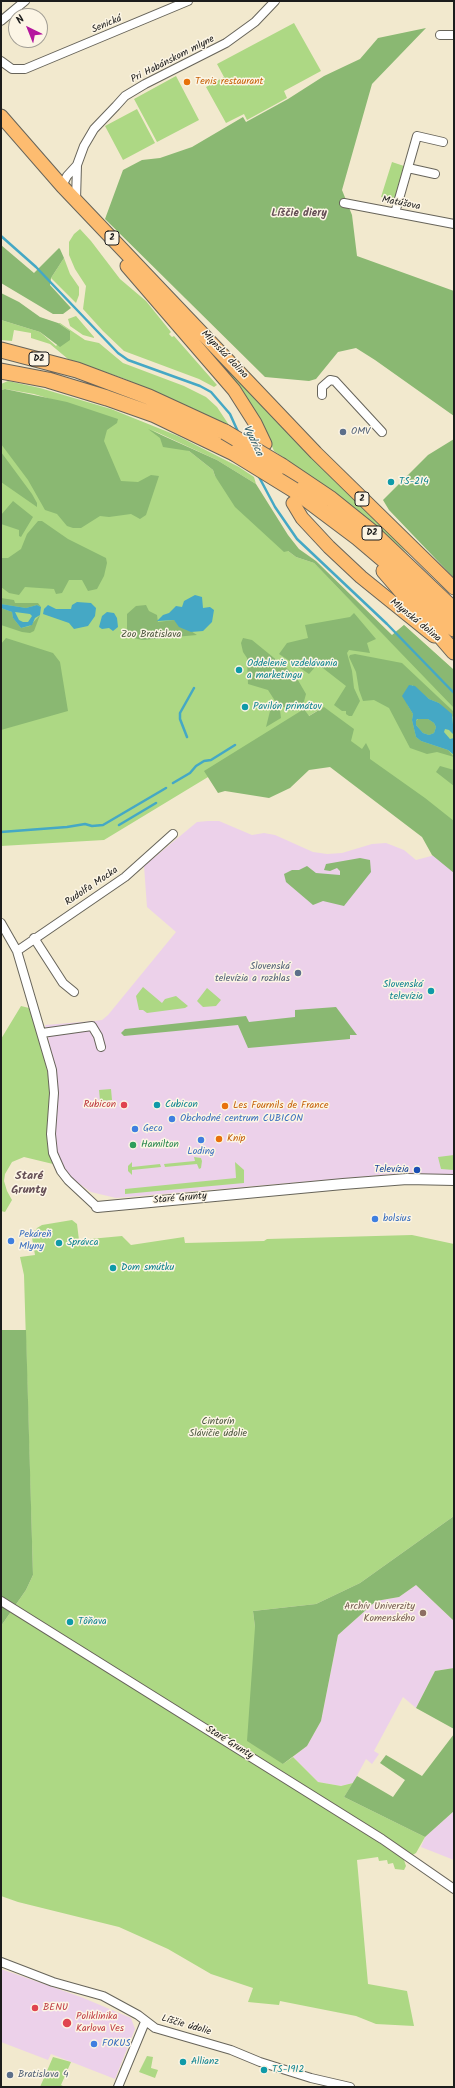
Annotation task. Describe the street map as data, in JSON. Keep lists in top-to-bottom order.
{
  "streets": {
    "highway": ["D2"],
    "main road": ["2", "Mlynská dolina"],
    "street": [
      "Senická",
      "Pri Habánskom mlyne",
      "Matúšova",
      "Rudolfa Mocka",
      "Staré Grunty",
      "Líščie údolie"
    ]
  },
  "crossings": [
    ["Pri Habánskom mlyne", "Mlynská dolina"],
    ["Mlynská dolina", "D2"],
    ["Rudolfa Mocka", "Staré Grunty"]
  ],
  "districts": ["Líščie diery", "Staré Grunty"],
  "water": ["Vydrica"],
  "parks": ["Zoo Bratislava", "Cintorín Slávičie údolie"],
  "places": [
    "Tenis restaurant",
    "OMV",
    "TS-214",
    "Oddelenie vzdelávania a marketingu",
    "Pavilón primátov",
    "Slovenská televízia a rozhlas",
    "Slovenská televízia",
    "Rubicon",
    "Cubicon",
    "Les Fournils de France",
    "Obchodné centrum CUBICON",
    "Geco",
    "Knip",
    "Loding",
    "Hamilton",
    "Televízia",
    "bolsius",
    "Pekáreň Mlyny",
    "Správca",
    "Dom smútku",
    "Archív Univerzity Komenského",
    "Tôňava",
    "BENU",
    "Poliklinika Karlova Ves",
    "FOKUS",
    "Allianz",
    "TS-1912",
    "Bratislava 4"
  ],
  "north": "top left"
}
